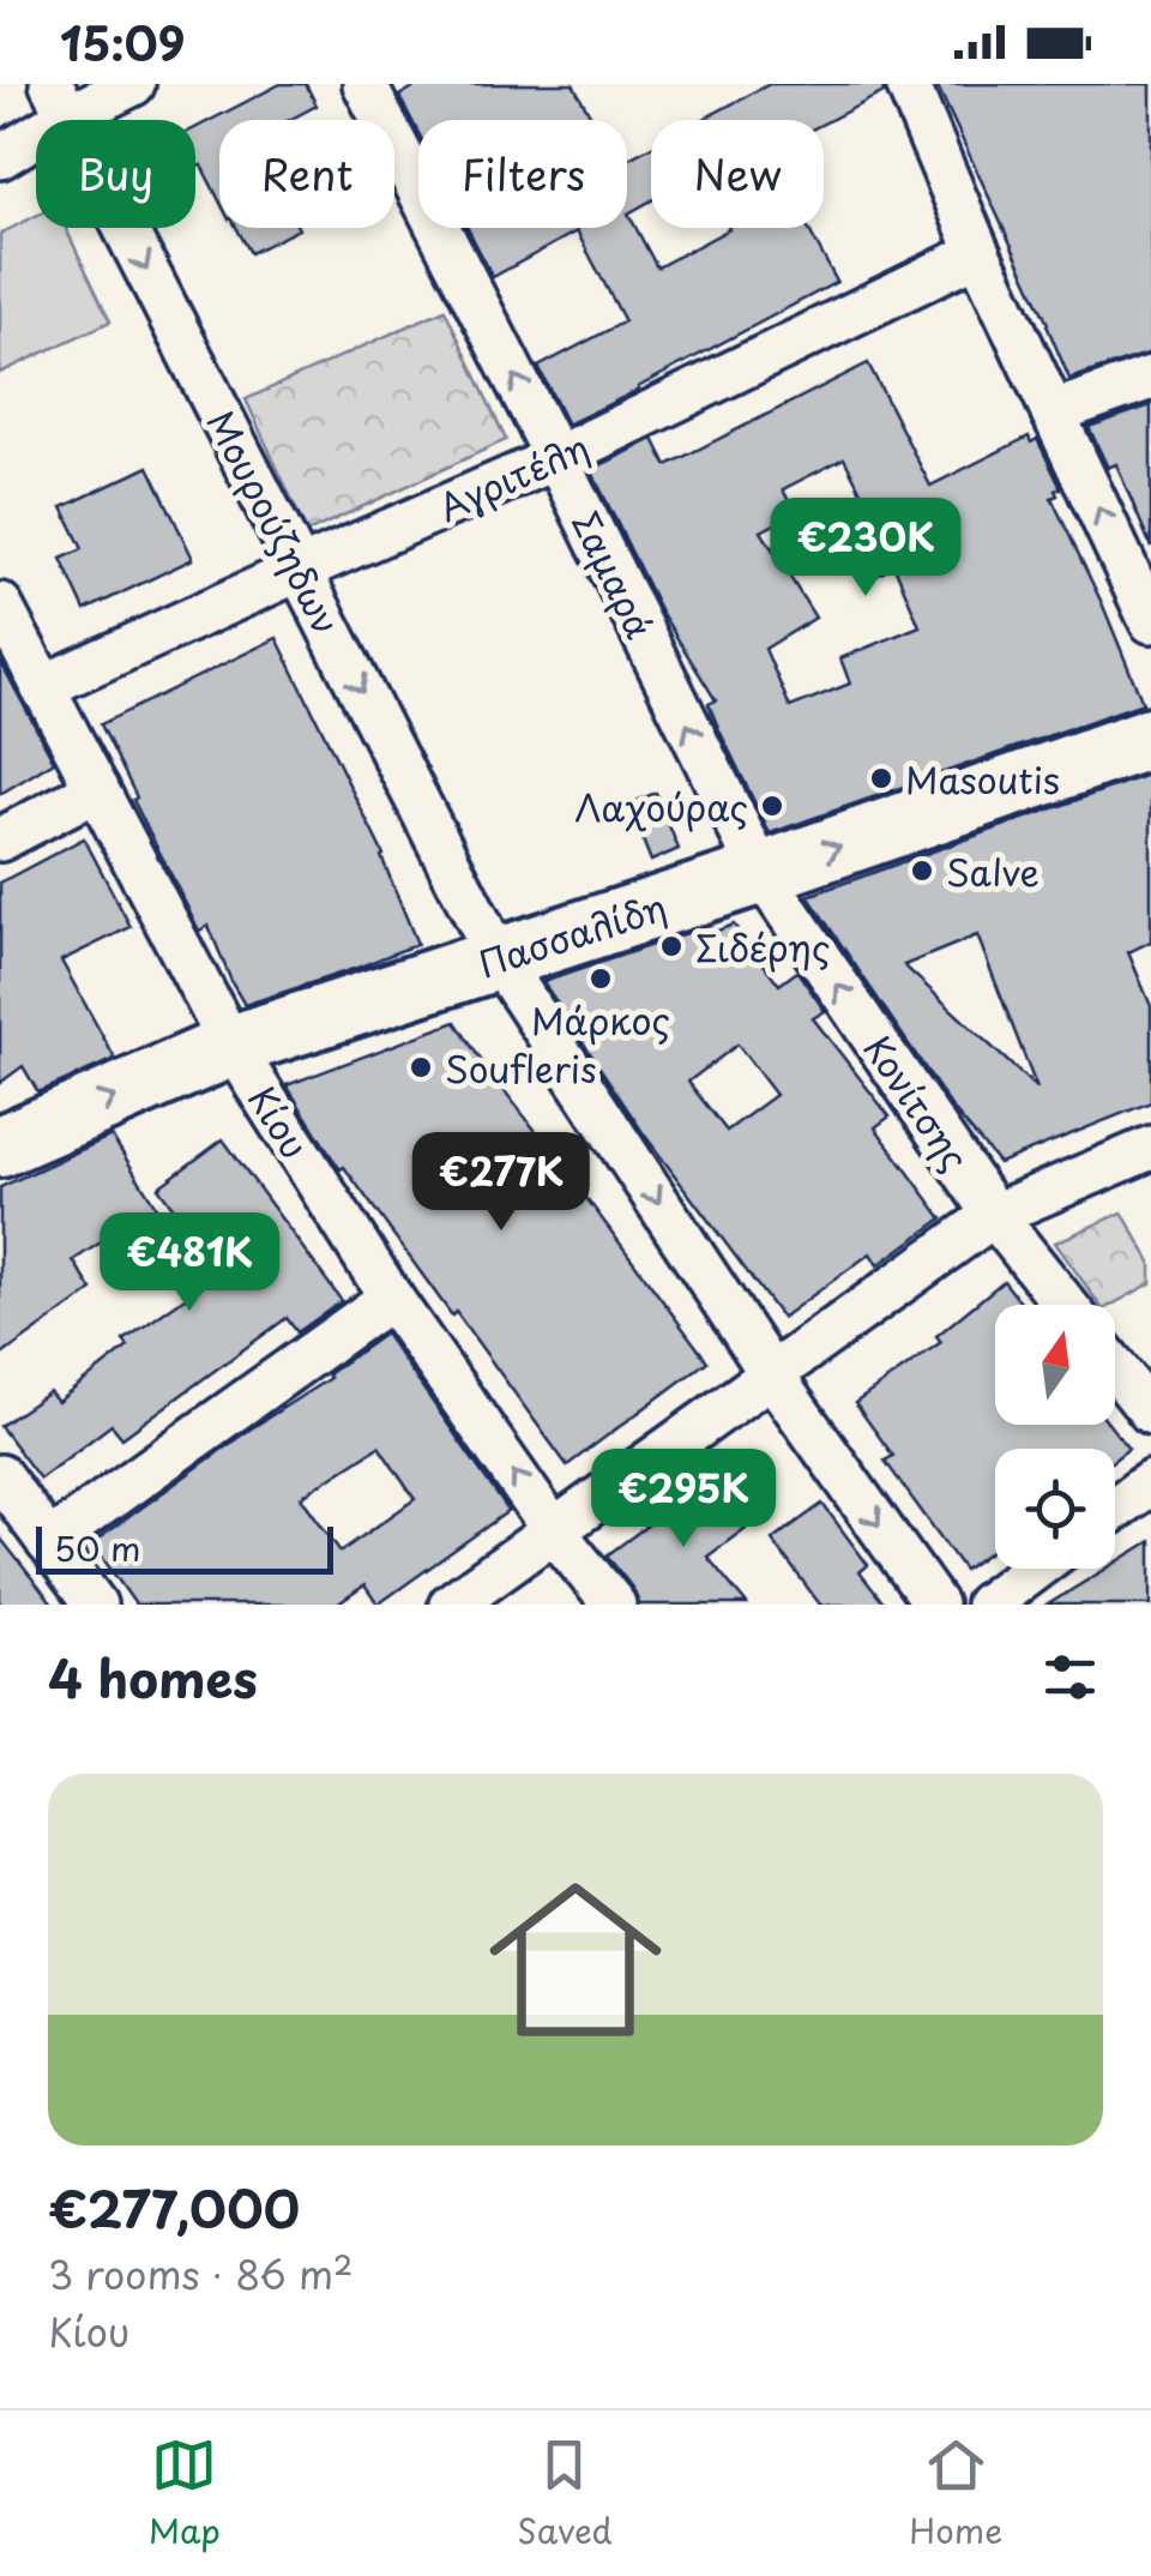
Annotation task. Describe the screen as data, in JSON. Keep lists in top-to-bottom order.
{
  "streets": {
    "main road": ["Πασσαλίδη"],
    "street": [
      "Αγριτέλη",
      "Μουρούζηδων",
      "Σαμαρά",
      "Κονίτσης",
      "Κίου"
    ]
  },
  "crossings": [
    ["Αγριτέλη", "Μουρούζηδων"],
    ["Αγριτέλη", "Σαμαρά"],
    ["Αγριτέλη", "Κίου"],
    ["Μουρούζηδων", "Πασσαλίδη"],
    ["Σαμαρά", "Πασσαλίδη"],
    ["Σαμαρά", "Κονίτσης"],
    ["Πασσαλίδη", "Κονίτσης"],
    ["Πασσαλίδη", "Κίου"]
  ],
  "one_way": [
    "Μουρούζηδων",
    "Σαμαρά",
    "Πασσαλίδη",
    "Κονίτσης"
  ],
  "places": [
    "Masoutis",
    "Λαχούρας",
    "Salve",
    "Σιδέρης",
    "Μάρκος",
    "Soufleris"
  ],
  "scale_bar": "50 m",
  "north": "top",
  "page": {
    "status": "15:09",
    "chip": [
      "Buy",
      "Rent",
      "Filters",
      "New"
    ],
    "price": [
      "€230K",
      "€277K",
      "€481K",
      "€295K"
    ],
    "scale": "50 m",
    "heading": "4 homes",
    "list": [
      {
        "name": "€277,000",
        "note": "3 rooms · 86 m² · Κίου"
      }
    ],
    "tabs": ["Map", "Saved", "Home"]
  }
}
